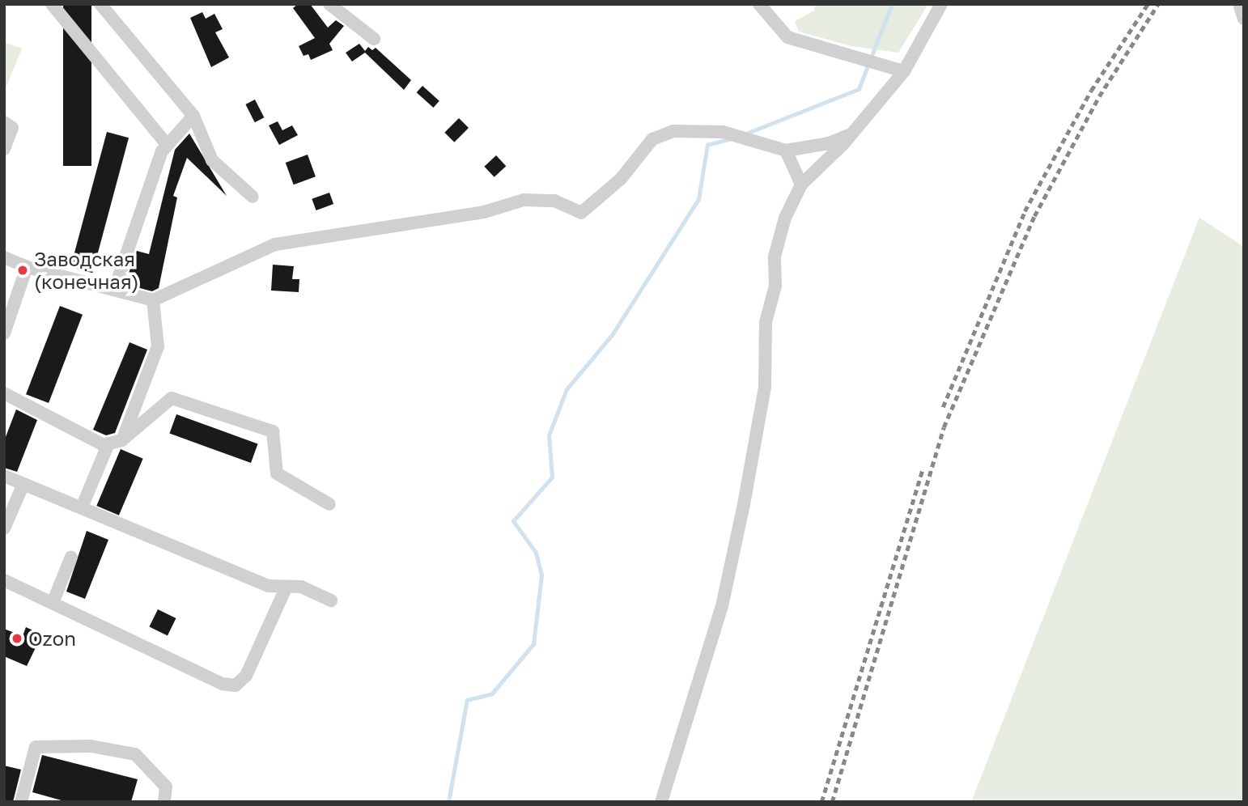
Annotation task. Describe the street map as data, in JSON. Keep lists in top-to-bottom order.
{
  "places": ["Заводская (конечная)", "Ozon"]
}
